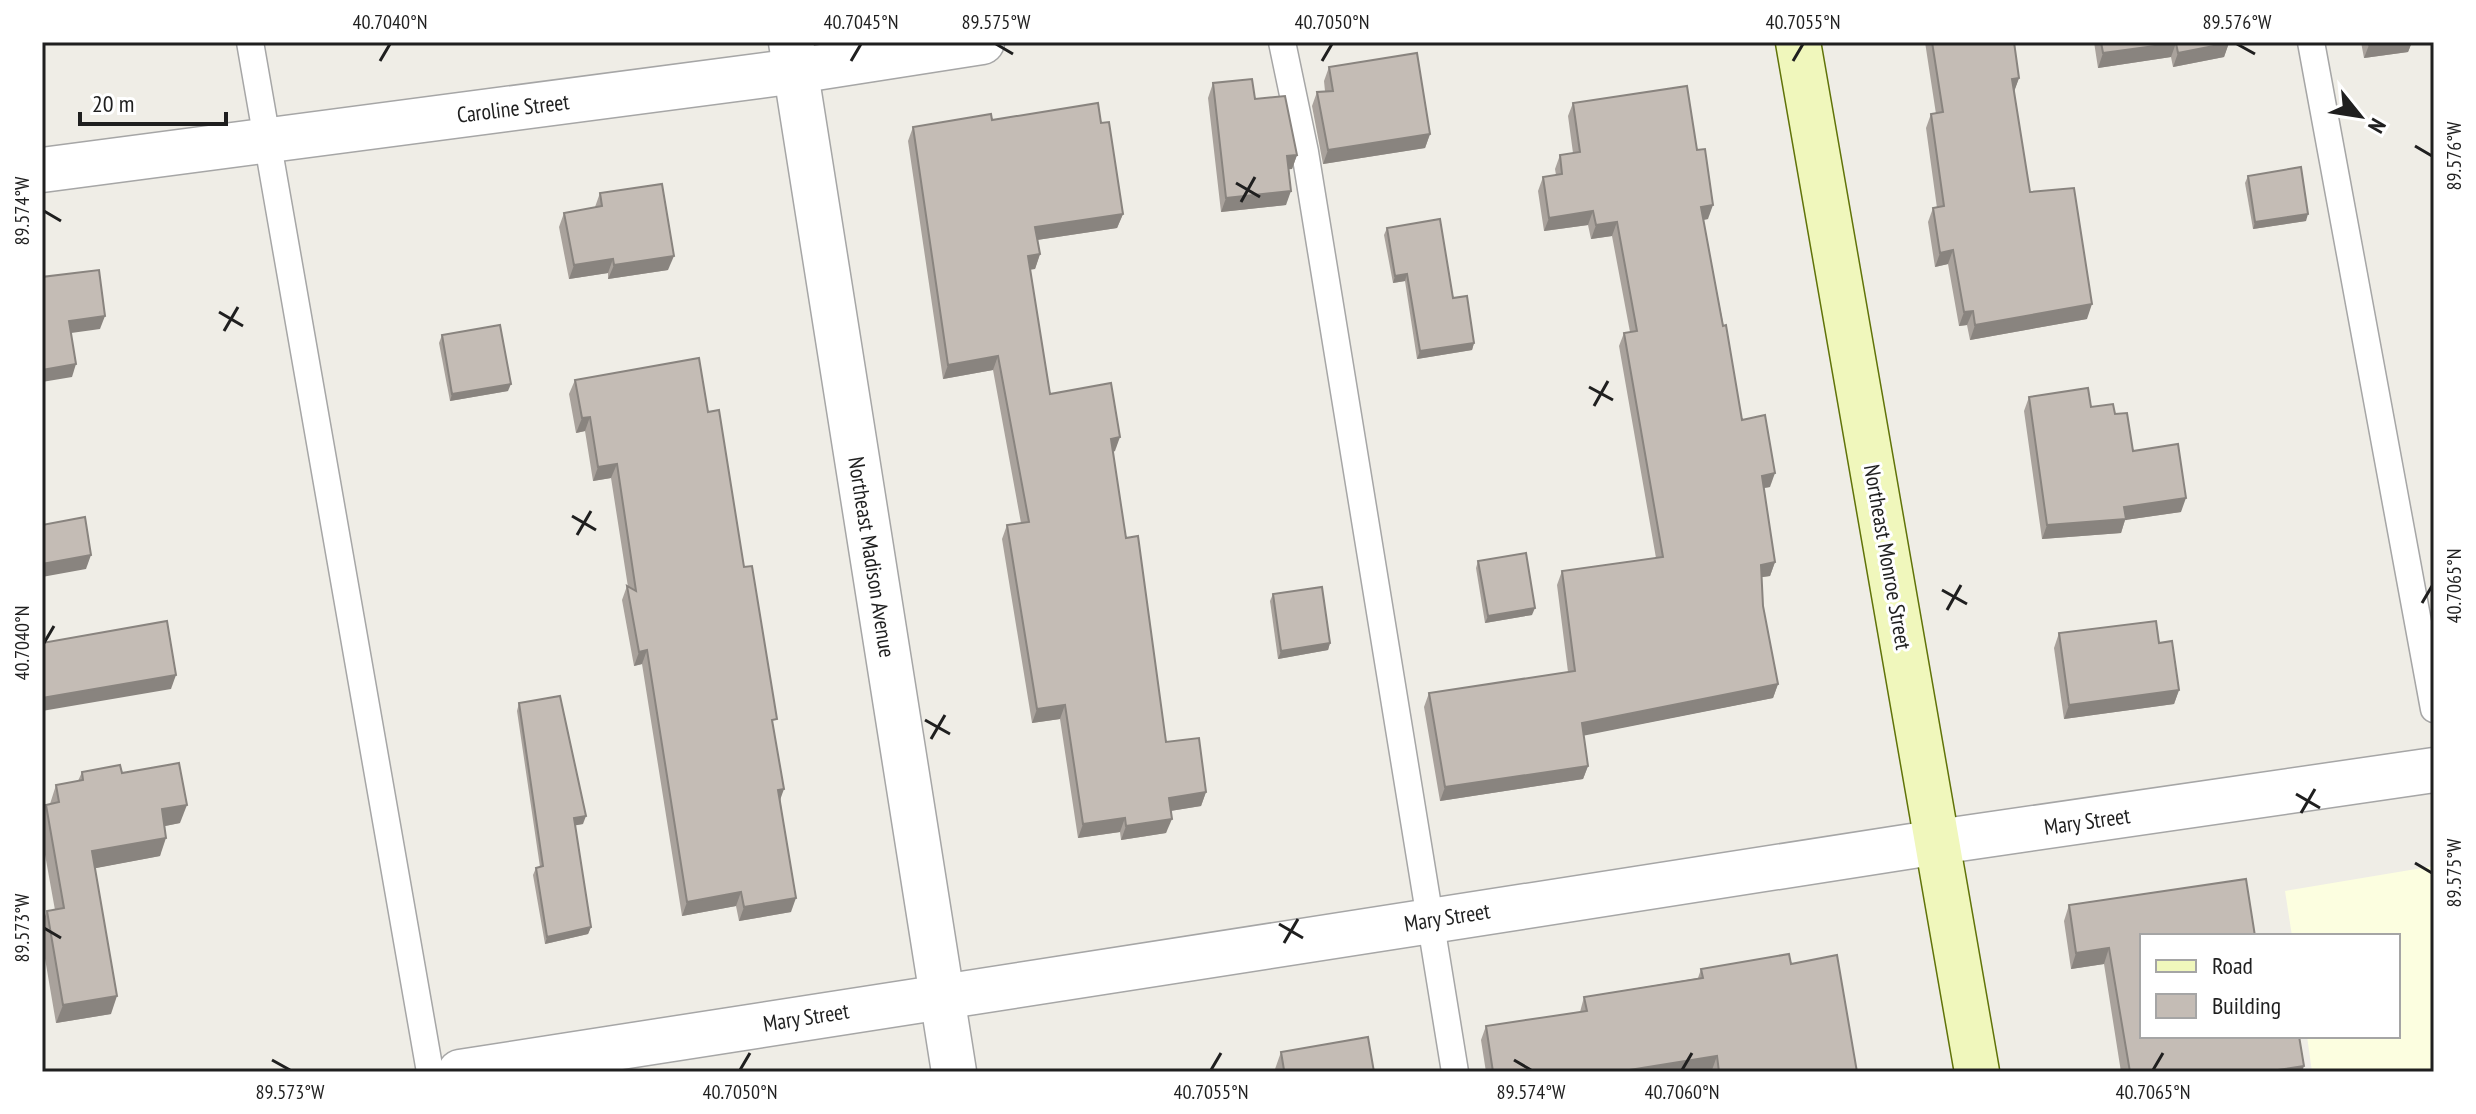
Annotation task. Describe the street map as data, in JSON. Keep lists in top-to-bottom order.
{
  "streets": {
    "street": [
      "Caroline Street",
      "Northeast Madison Avenue",
      "Northeast Monroe Street",
      "Mary Street"
    ]
  },
  "crossings": [
    ["Caroline Street", "Northeast Madison Avenue"],
    ["Northeast Madison Avenue", "Mary Street"],
    ["Northeast Monroe Street", "Mary Street"]
  ],
  "legend": ["Road", "Building"],
  "scale_bar": "20 m",
  "north": "bottom right",
  "coordinates": [
    "40.7040°N",
    "40.7045°N",
    "89.575°W",
    "40.7050°N",
    "40.7055°N",
    "89.576°W",
    "89.574°W",
    "40.7065°N",
    "89.573°W",
    "40.7060°N"
  ]
}
